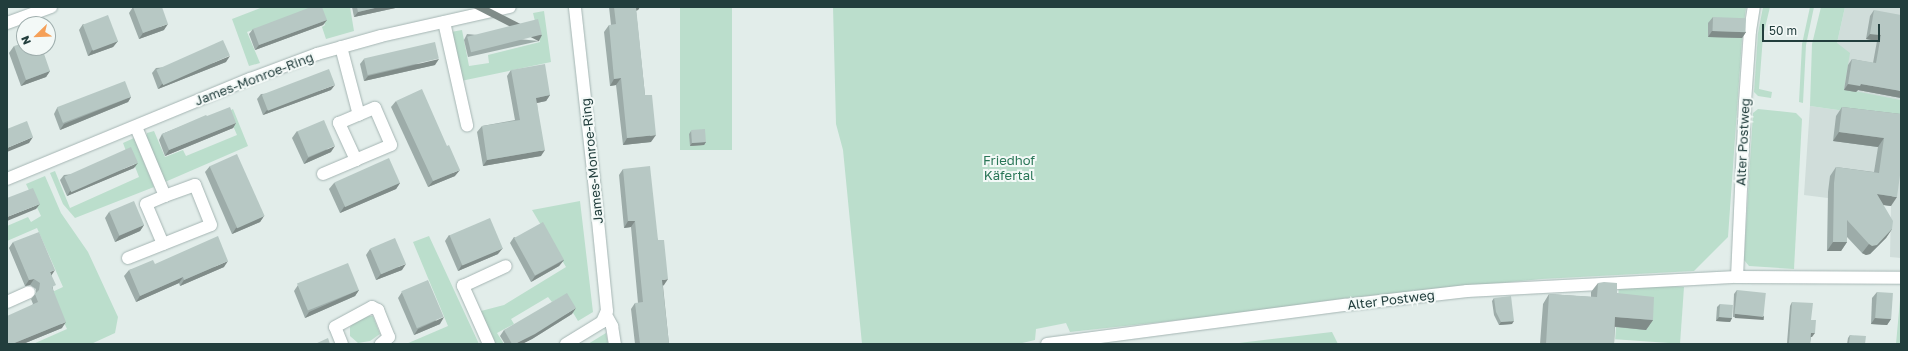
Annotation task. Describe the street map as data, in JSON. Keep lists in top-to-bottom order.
{
  "streets": {
    "street": ["James-Monroe-Ring", "Alter Postweg"]
  },
  "parks": ["Friedhof Käfertal"],
  "scale_bar": "50 m",
  "north": "bottom left"
}
